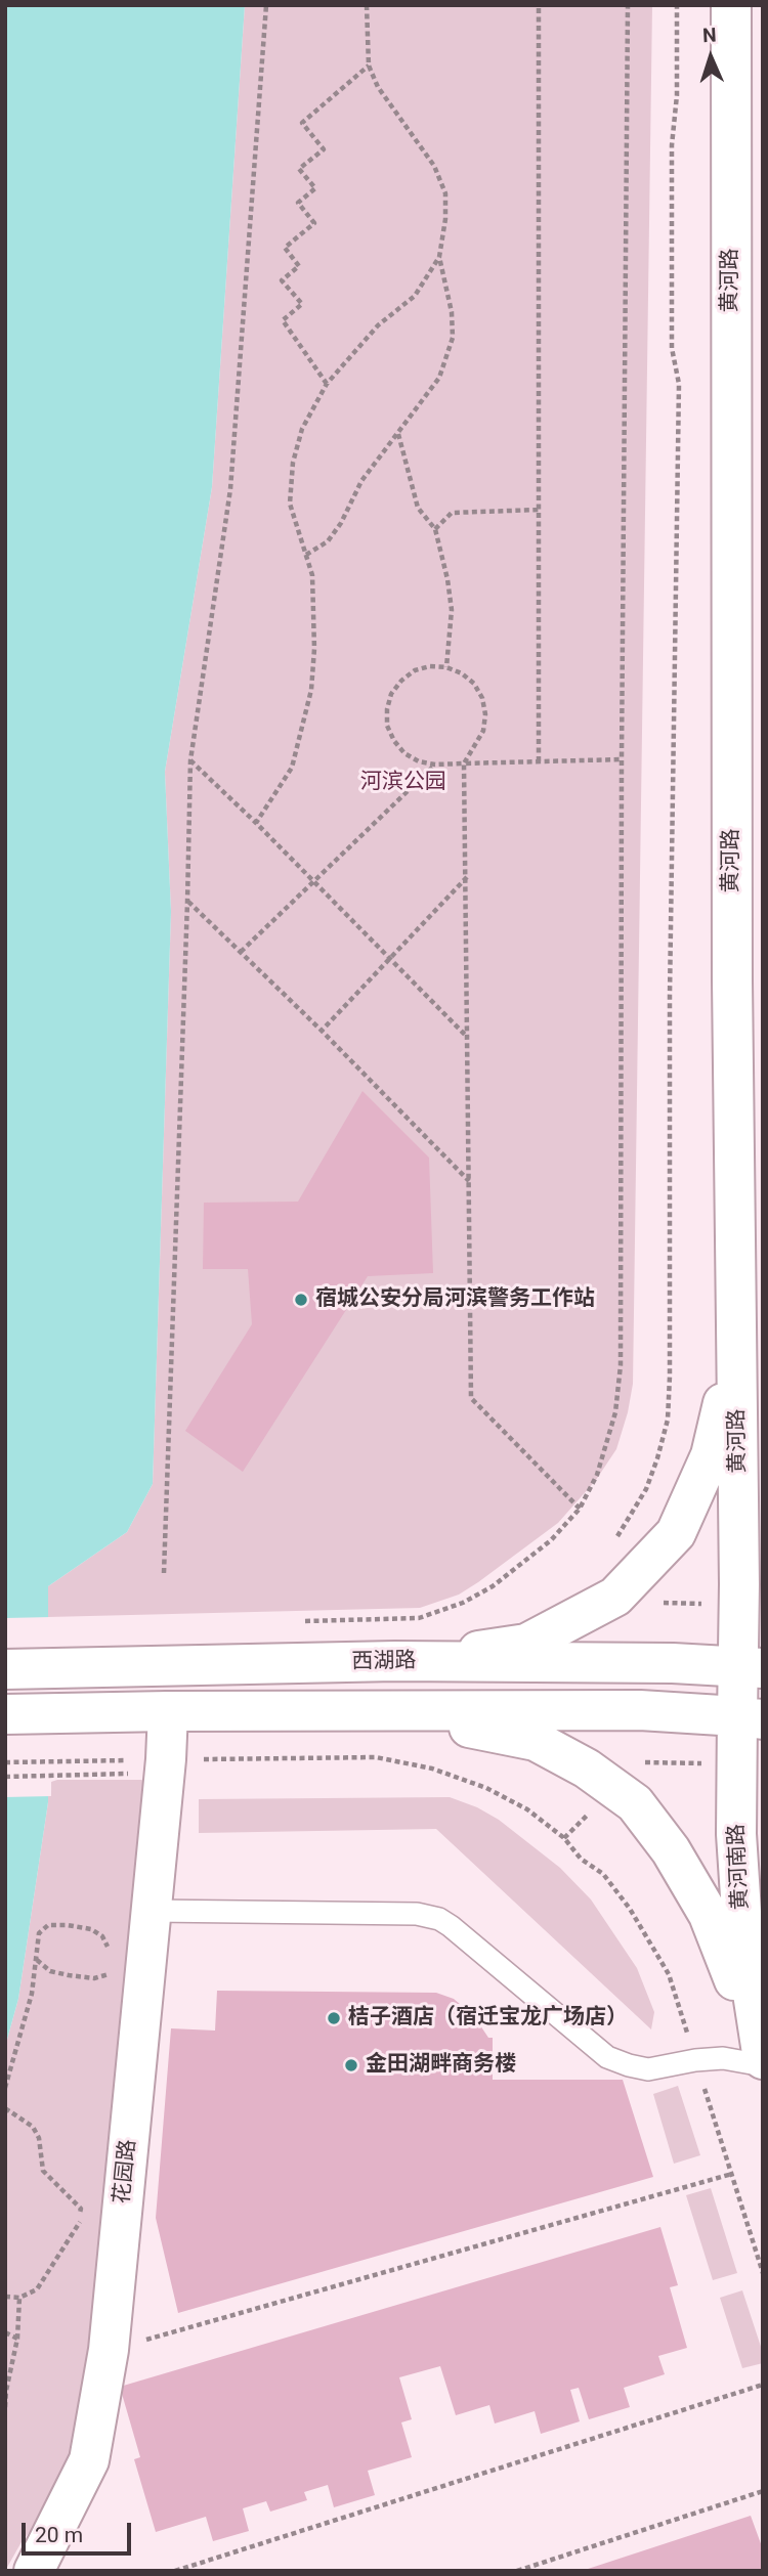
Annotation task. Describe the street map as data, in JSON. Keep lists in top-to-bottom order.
{
  "streets": {
    "main road": [
      "黄河路",
      "西湖路",
      "黄河南路",
      "花园路"
    ]
  },
  "crossings": [
    ["黄河路", "西湖路"],
    ["黄河路", "黄河南路"]
  ],
  "parks": ["河滨公园"],
  "places": ["宿城公安分局河滨警务工作站", "桔子酒店（宿迁宝龙广场店）", "金田湖畔商务楼"],
  "scale_bar": "20 m",
  "north": "top"
}
